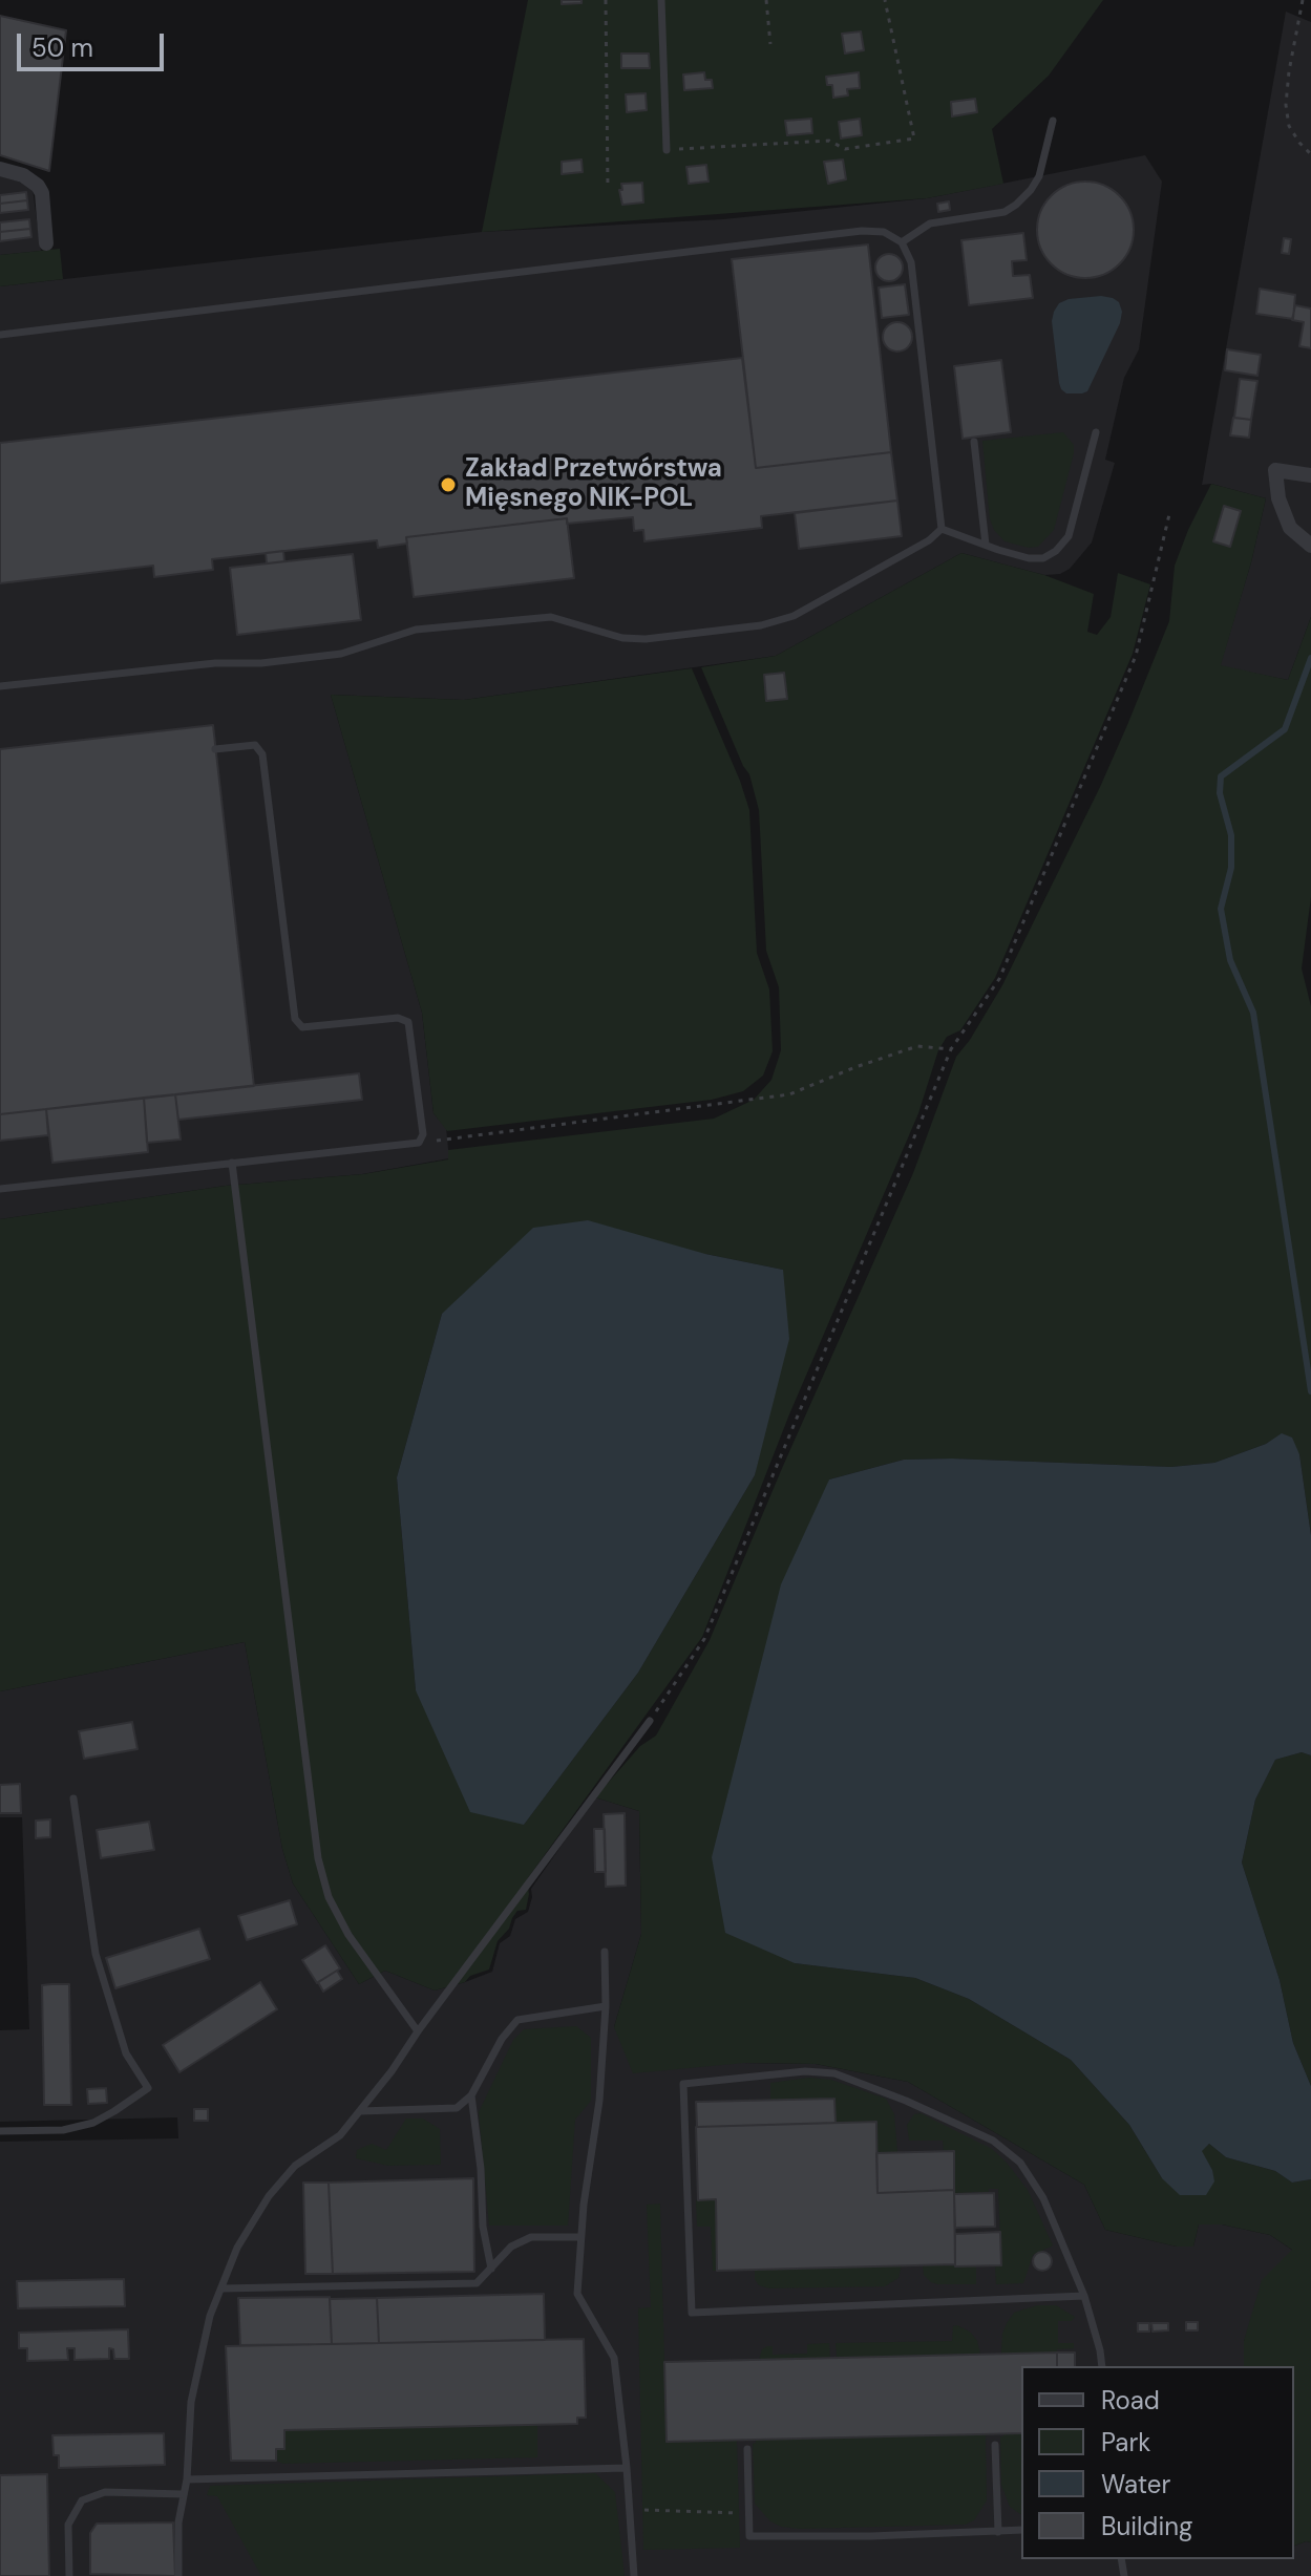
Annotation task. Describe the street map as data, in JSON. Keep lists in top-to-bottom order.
{
  "places": ["Zakład Przetwórstwa Mięsnego NIK-POL"],
  "legend": [
    "Road",
    "Park",
    "Water",
    "Building"
  ],
  "scale_bar": "50 m"
}
